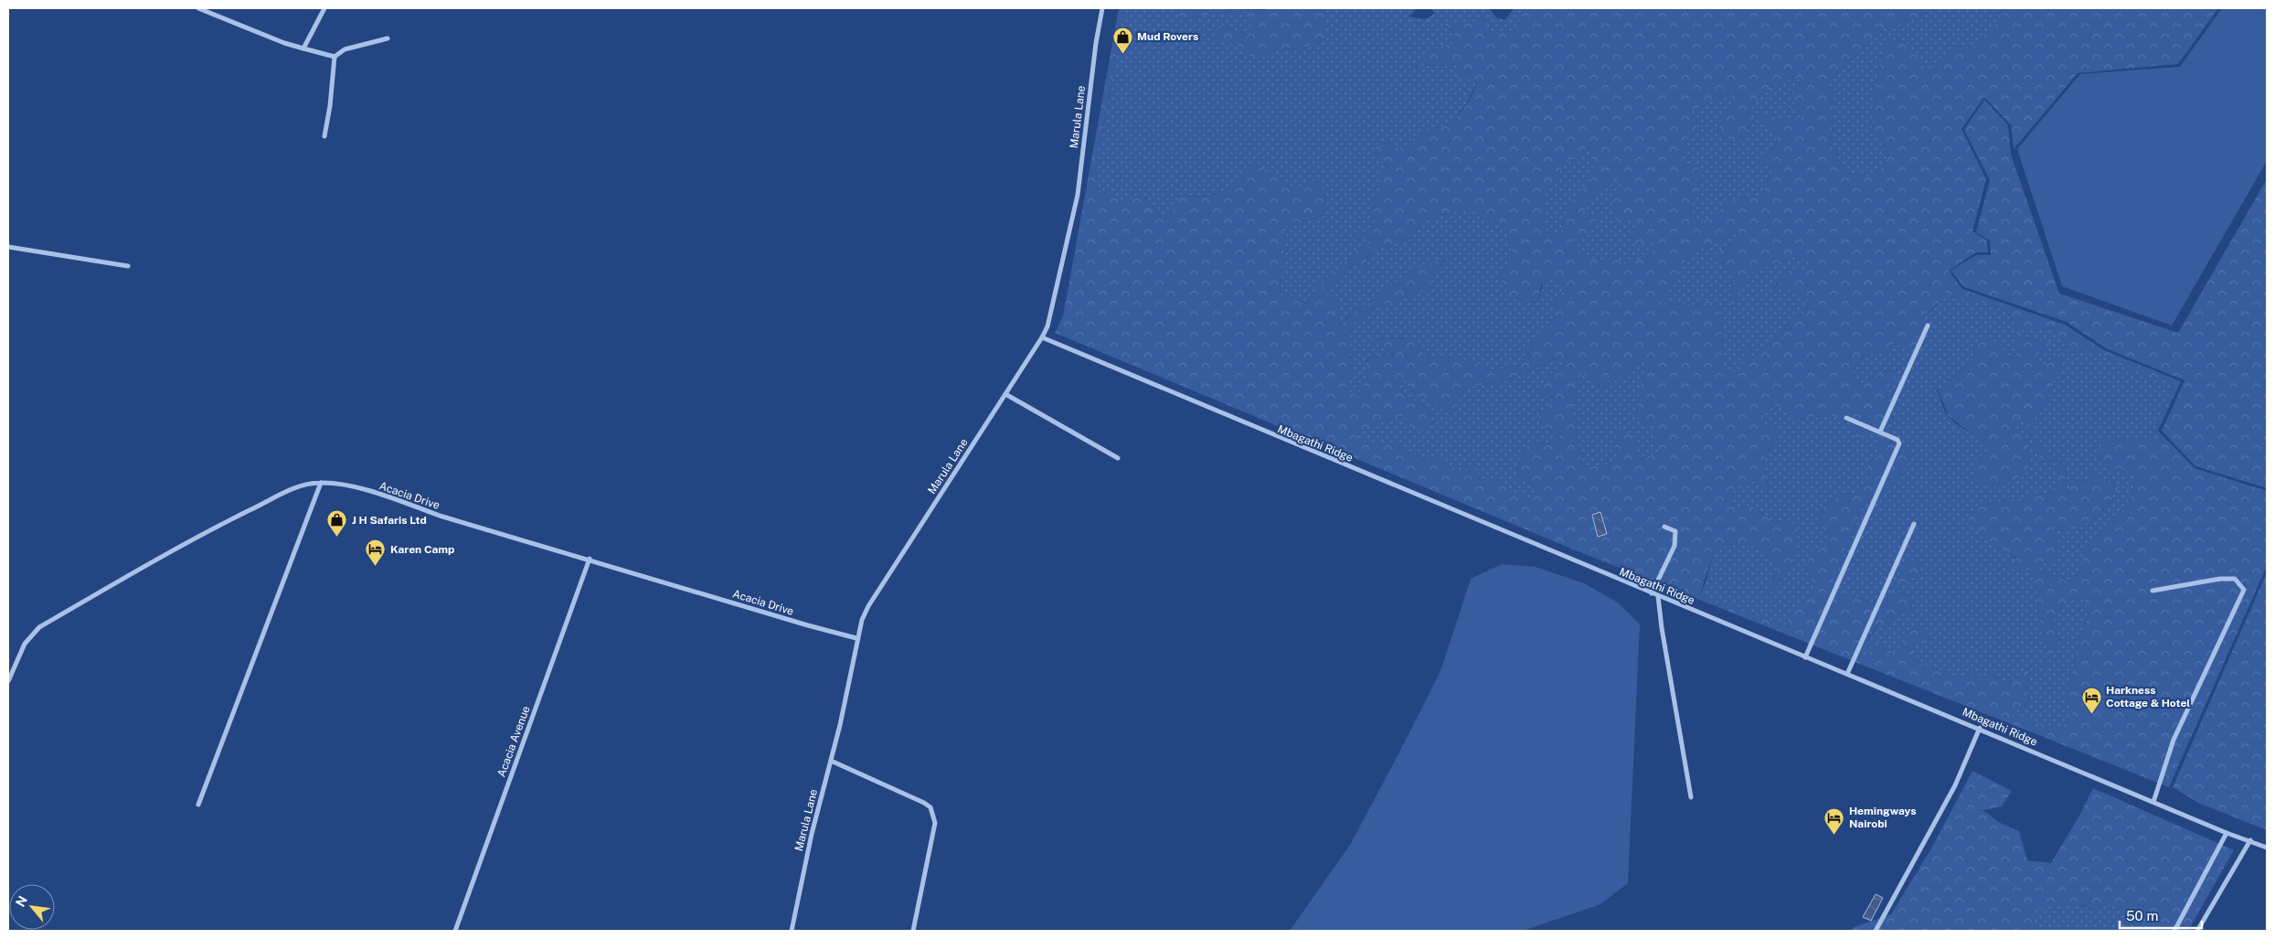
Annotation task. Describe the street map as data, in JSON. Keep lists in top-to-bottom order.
{
  "streets": {
    "street": [
      "Marula Lane",
      "Mbagathi Ridge",
      "Acacia Drive",
      "Acacia Avenue"
    ]
  },
  "crossings": [
    ["Marula Lane", "Mbagathi Ridge"],
    ["Marula Lane", "Acacia Drive"],
    ["Acacia Drive", "Acacia Avenue"]
  ],
  "places": {
    "shop": ["Mud Rovers", "J H Safaris Ltd"],
    "hotel": ["Karen Camp", "Harkness Cottage & Hotel", "Hemingways Nairobi"]
  },
  "scale_bar": "50 m",
  "north": "top left"
}
